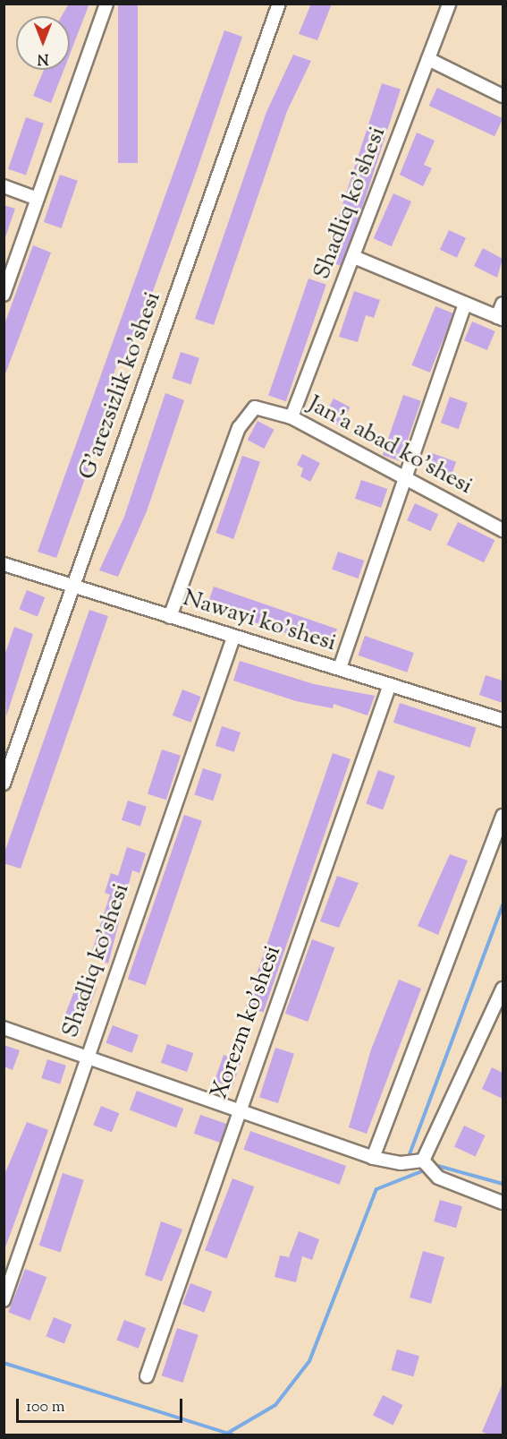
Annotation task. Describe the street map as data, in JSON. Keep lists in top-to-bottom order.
{
  "streets": {
    "street": [
      "Shadliq ko'shesi",
      "G'arezsizlik ko'shesi",
      "Jan'a abad ko'shesi",
      "Nawayi ko'shesi",
      "Xorezm ko'shesi"
    ]
  },
  "crossings": [
    ["Shadliq ko'shesi", "Jan'a abad ko'shesi"],
    ["Shadliq ko'shesi", "Nawayi ko'shesi"],
    ["G'arezsizlik ko'shesi", "Nawayi ko'shesi"],
    ["Jan'a abad ko'shesi", "Nawayi ko'shesi"],
    ["Nawayi ko'shesi", "Xorezm ko'shesi"]
  ],
  "scale_bar": "100 m",
  "north": "bottom"
}
